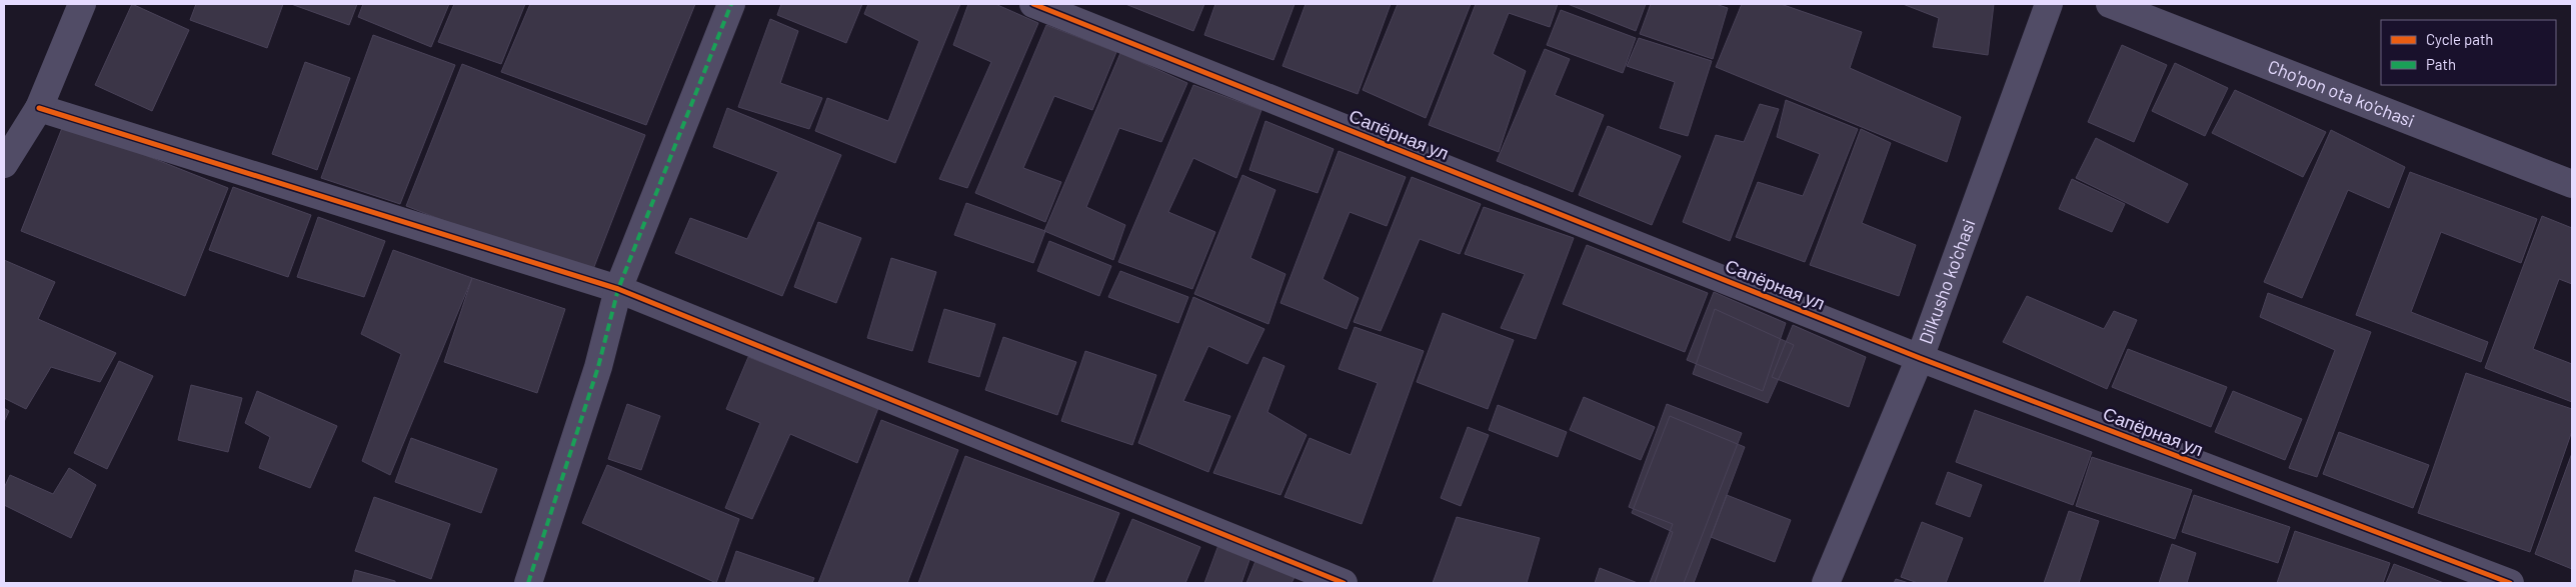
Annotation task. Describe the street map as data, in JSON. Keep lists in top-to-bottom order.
{
  "streets": {
    "street": ["Cho'pon ota ko'chasi", "Сапёрная ул", "Dilkusho ko'chasi"]
  },
  "crossings": [
    ["Сапёрная ул", "Dilkusho ko'chasi"]
  ],
  "legend": ["Cycle path", "Path"]
}
